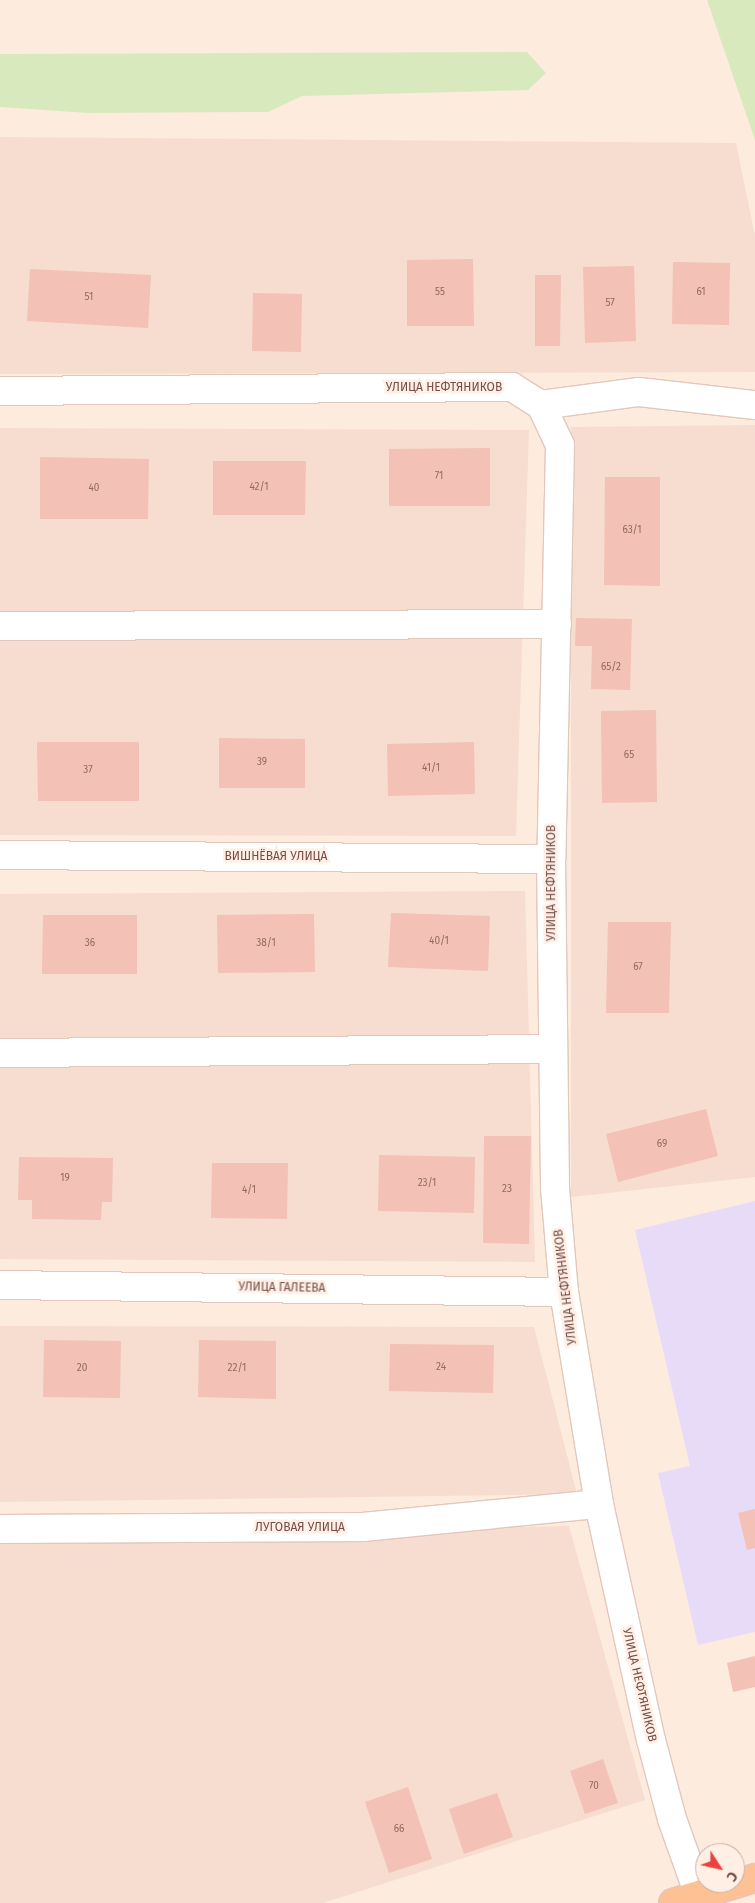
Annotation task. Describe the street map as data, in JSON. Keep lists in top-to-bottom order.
{
  "streets": {
    "street": [
      "УЛИЦА НЕФТЯНИКОВ",
      "ВИШНЁВАЯ УЛИЦА",
      "УЛИЦА ГАЛЕЕВА",
      "ЛУГОВАЯ УЛИЦА"
    ]
  },
  "crossings": [
    ["УЛИЦА НЕФТЯНИКОВ", "ВИШНЁВАЯ УЛИЦА"],
    ["УЛИЦА НЕФТЯНИКОВ", "УЛИЦА ГАЛЕЕВА"],
    ["УЛИЦА НЕФТЯНИКОВ", "ЛУГОВАЯ УЛИЦА"]
  ],
  "house_numbers": [
    "55",
    "61",
    "51",
    "57",
    "71",
    "42/1",
    "40",
    "63/1",
    "65/2",
    "65",
    "39",
    "41/1",
    "37",
    "40/1",
    "36",
    "38/1",
    "67",
    "69",
    "19",
    "23/1",
    "23",
    "4/1",
    "24",
    "20",
    "22/1",
    "70",
    "66"
  ],
  "north": "bottom right"
}
